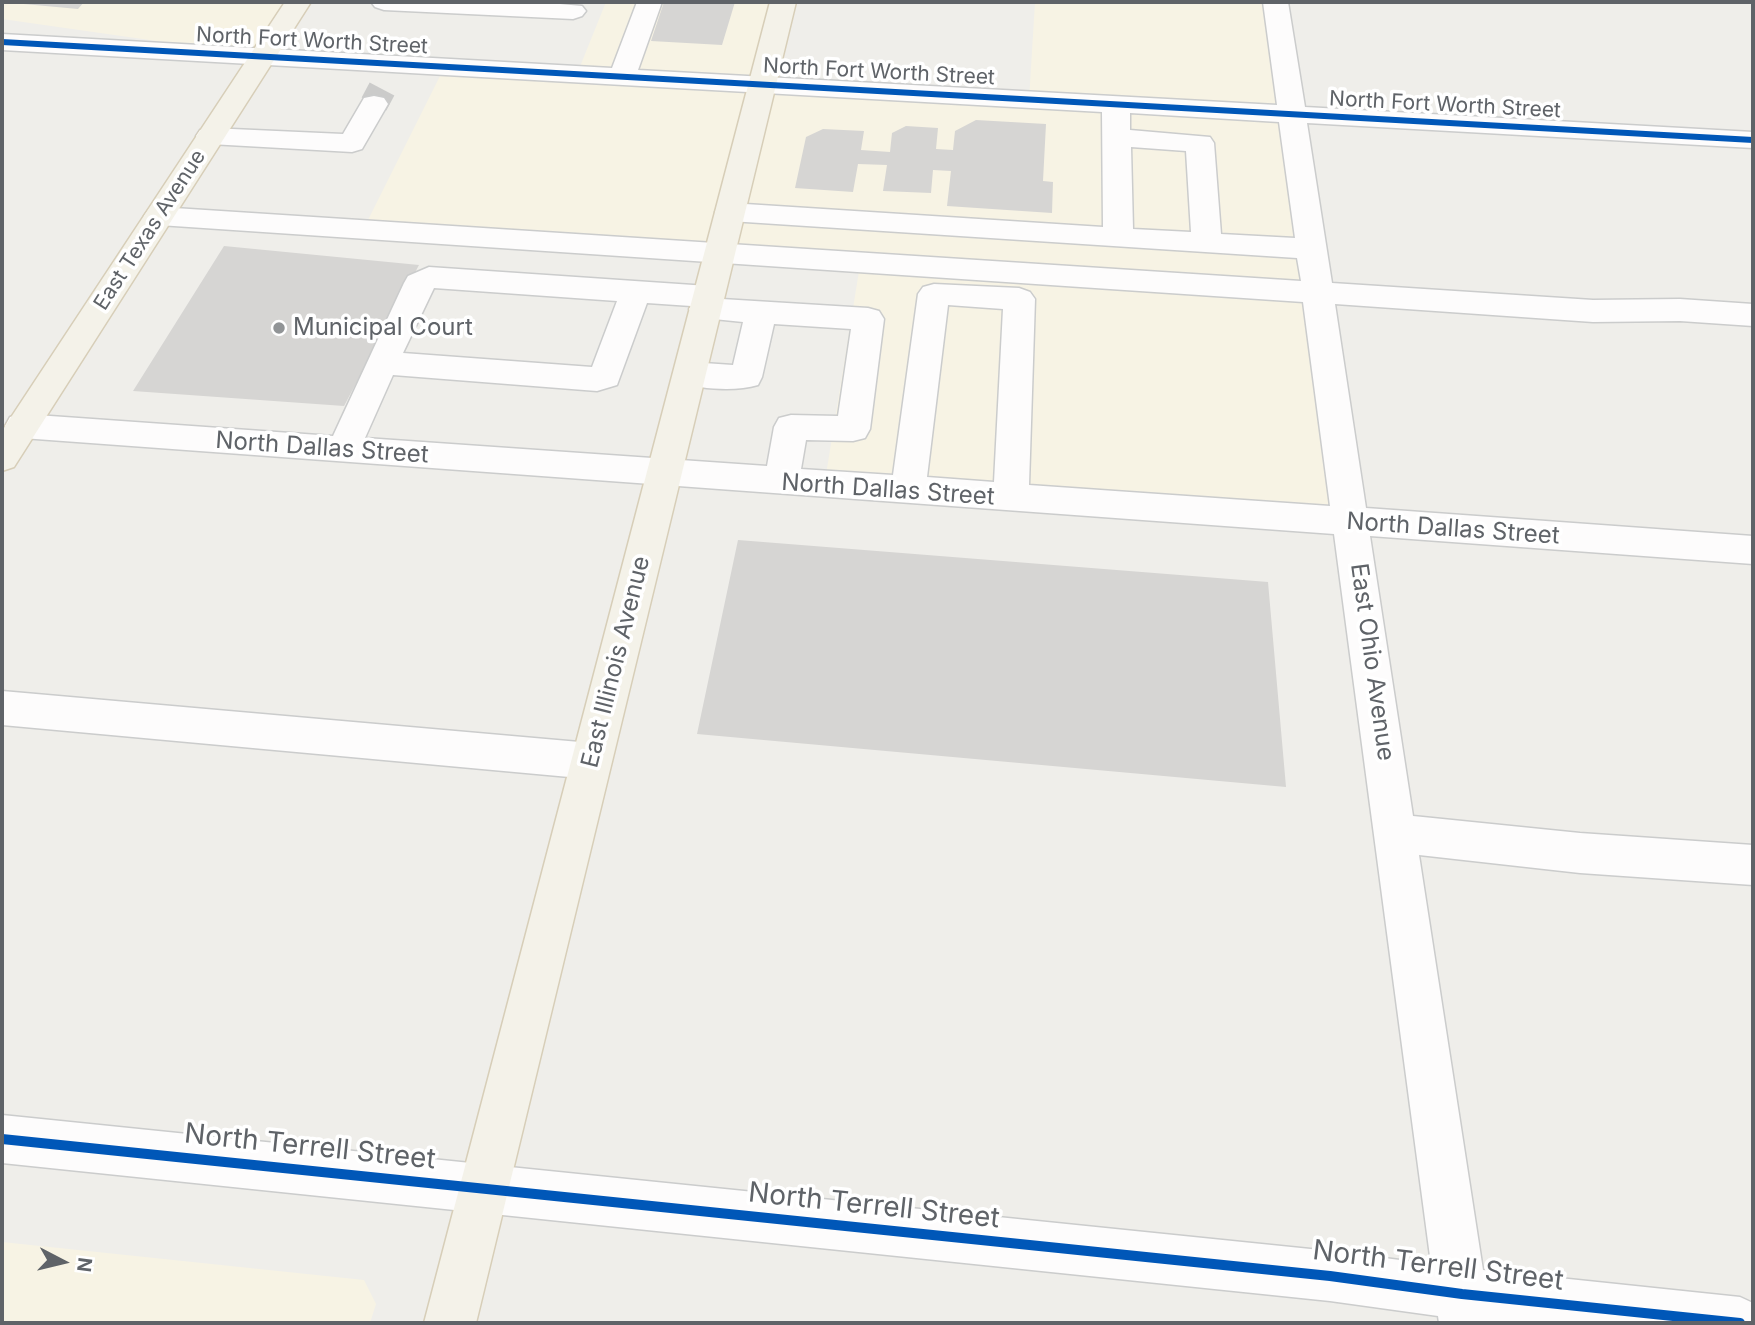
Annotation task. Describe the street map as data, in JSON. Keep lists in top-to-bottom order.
{
  "streets": {
    "main road": ["East Texas Avenue", "East Illinois Avenue"],
    "street": [
      "North Fort Worth Street",
      "North Dallas Street",
      "East Ohio Avenue",
      "North Terrell Street"
    ]
  },
  "crossings": [
    ["North Fort Worth Street", "East Texas Avenue"],
    ["North Fort Worth Street", "East Illinois Avenue"],
    ["North Fort Worth Street", "East Ohio Avenue"],
    ["East Texas Avenue", "North Dallas Street"],
    ["North Dallas Street", "East Illinois Avenue"],
    ["North Dallas Street", "East Ohio Avenue"],
    ["East Illinois Avenue", "North Terrell Street"],
    ["East Ohio Avenue", "North Terrell Street"]
  ],
  "places": ["Municipal Court"],
  "north": "right"
}
